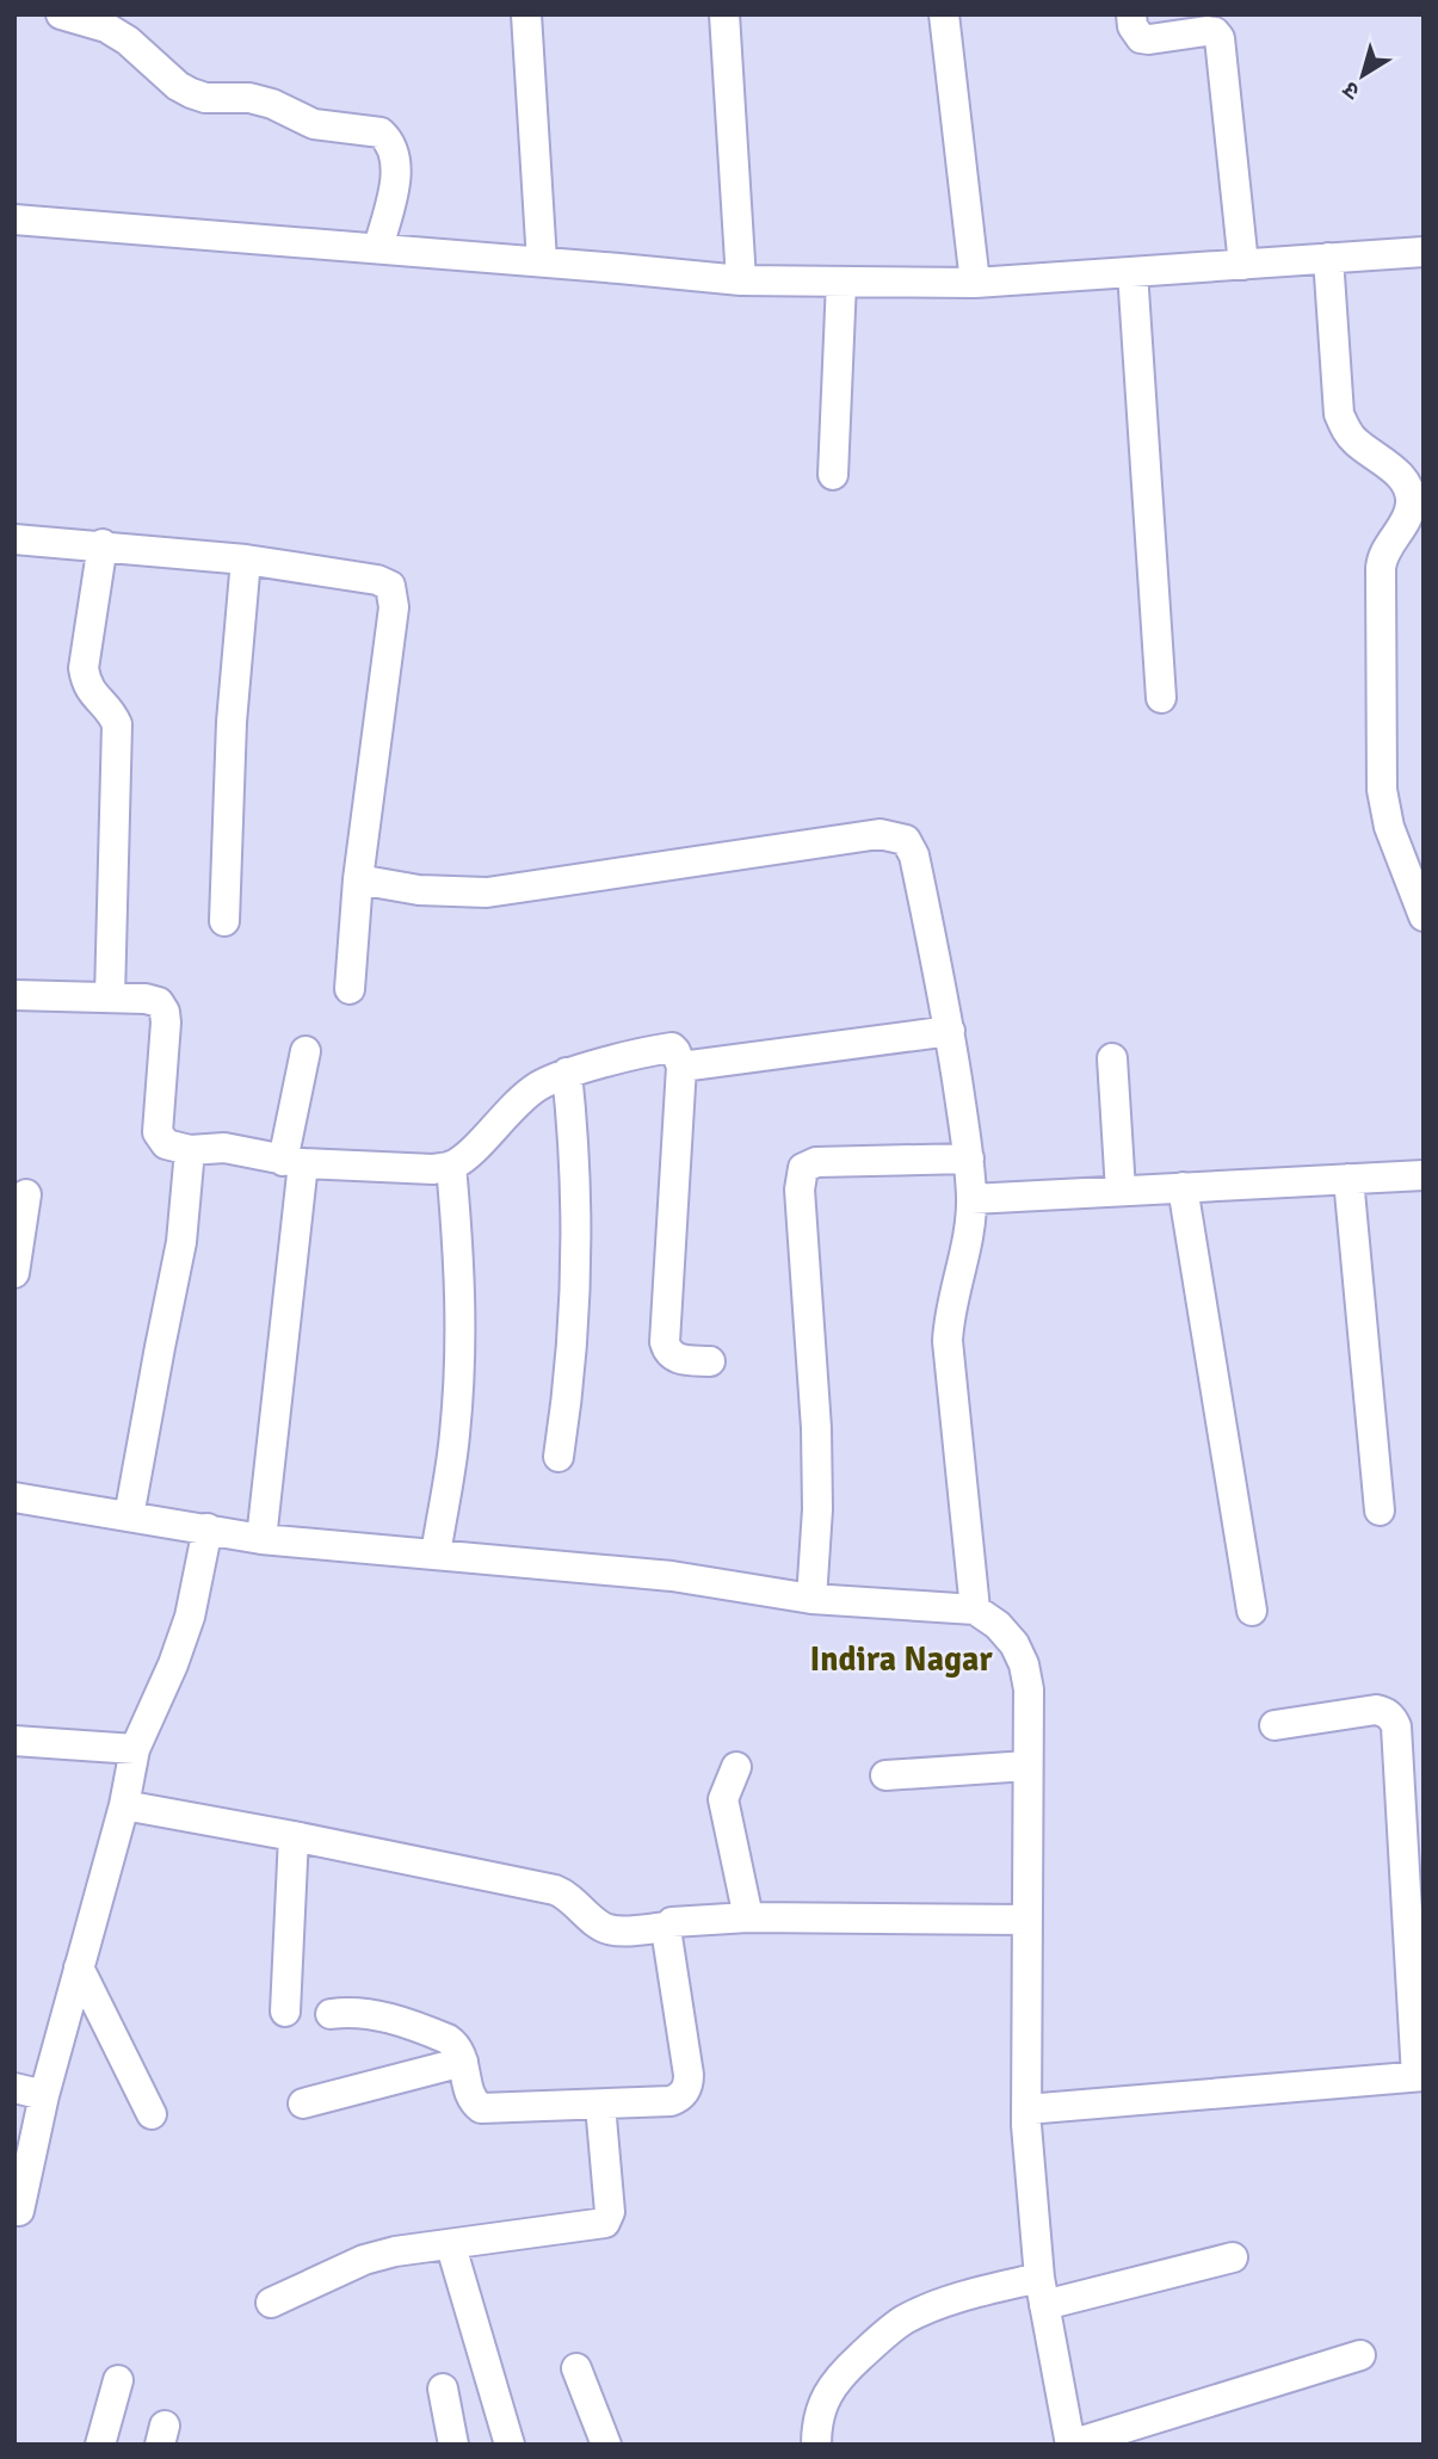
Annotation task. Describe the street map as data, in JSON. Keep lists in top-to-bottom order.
{
  "districts": ["Indira Nagar"],
  "north": "bottom left"
}
